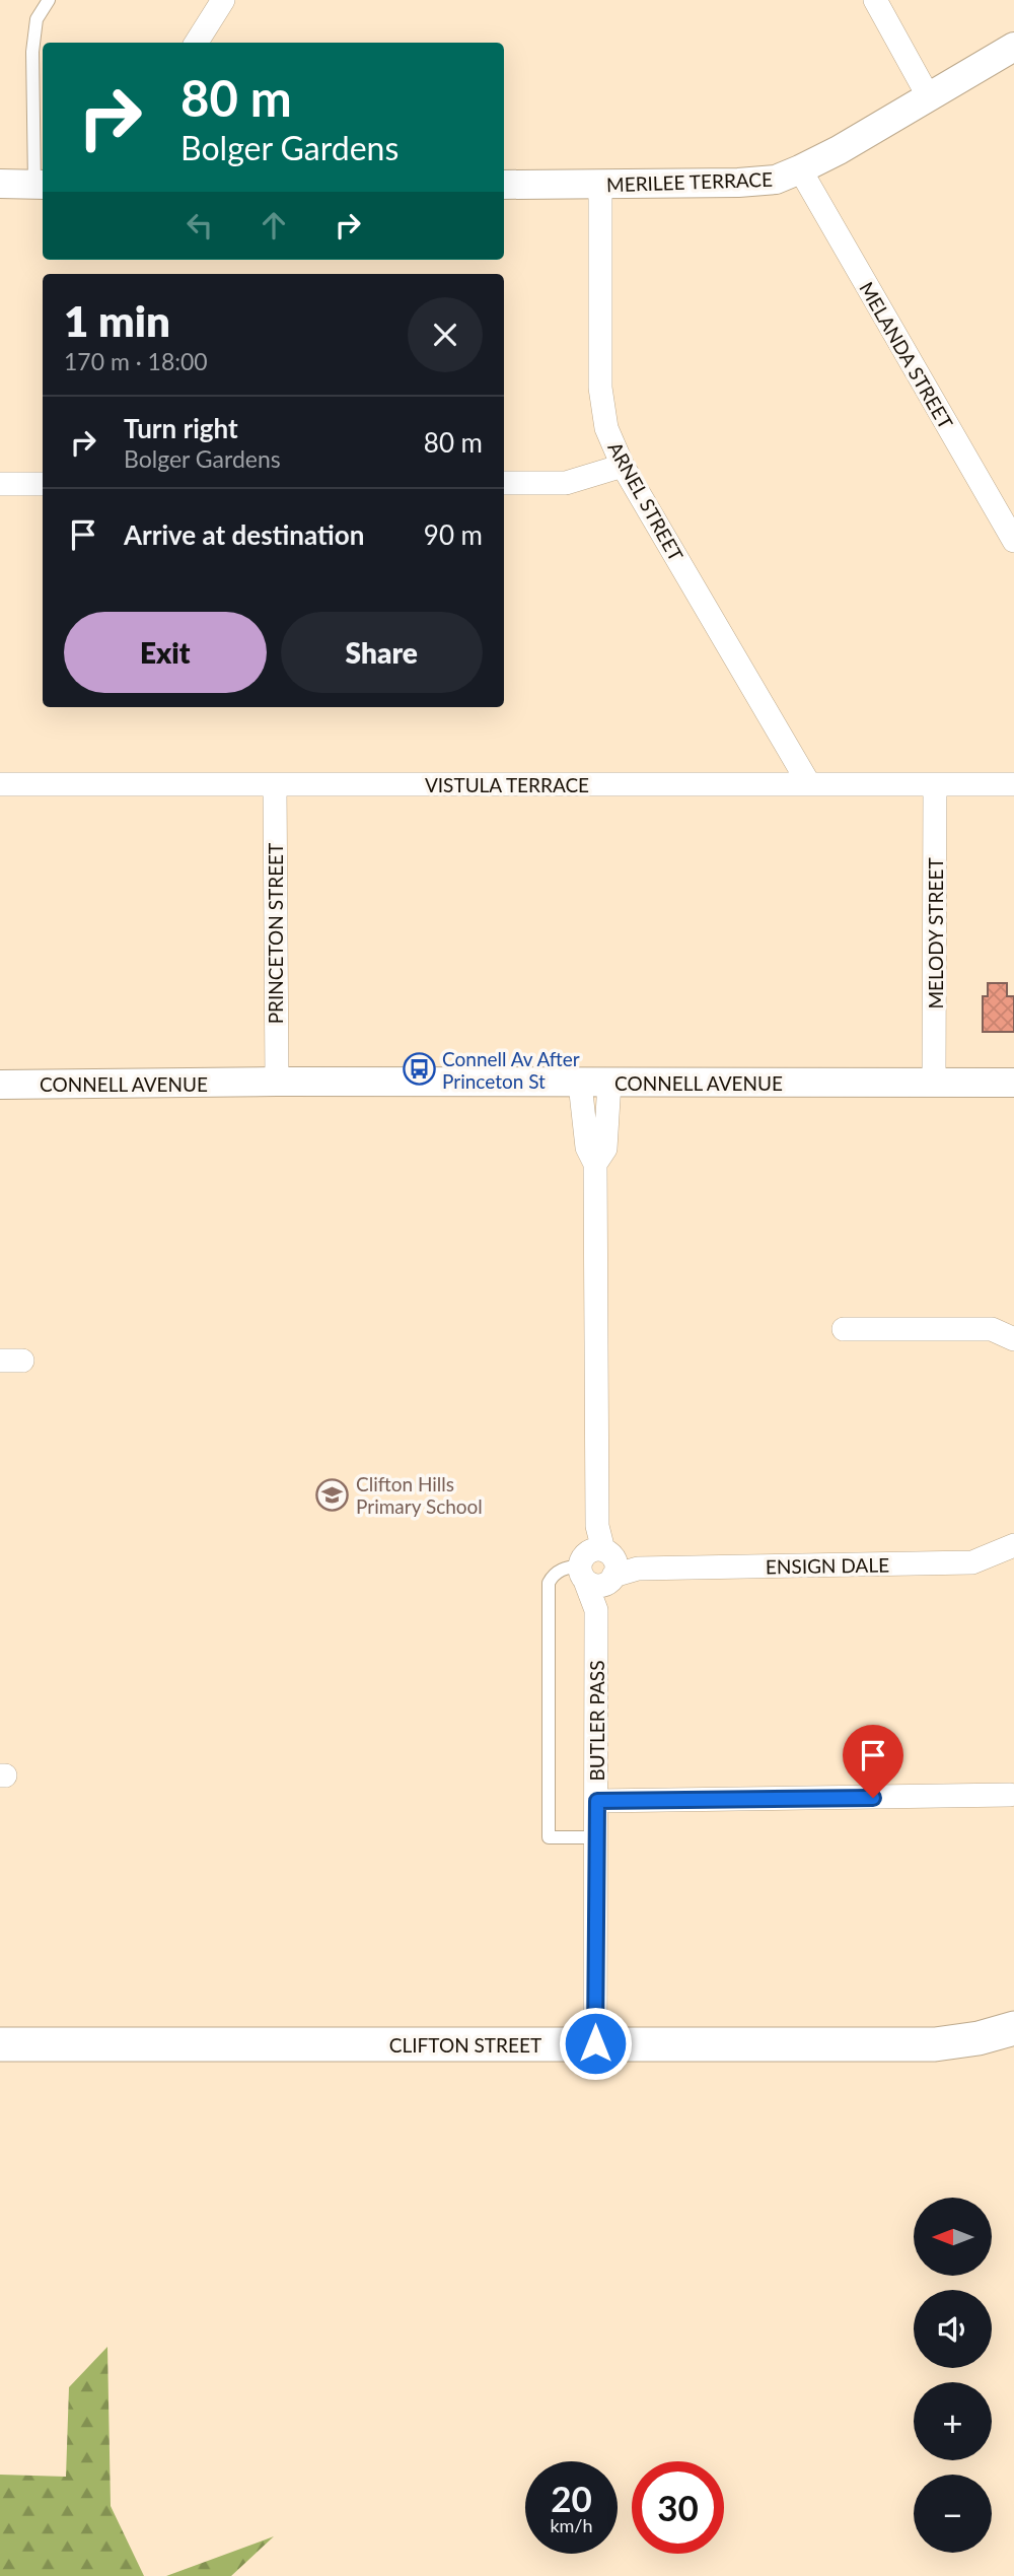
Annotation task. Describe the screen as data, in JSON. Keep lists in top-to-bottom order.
{
  "streets": {
    "main road": ["CLIFTON STREET"],
    "street": [
      "MERILEE TERRACE",
      "MELANDA STREET",
      "ARNEL STREET",
      "VISTULA TERRACE",
      "PRINCETON STREET",
      "MELODY STREET",
      "CONNELL AVENUE",
      "ENSIGN DALE",
      "BUTLER PASS"
    ]
  },
  "crossings": [
    ["MERILEE TERRACE", "MELANDA STREET"],
    ["MERILEE TERRACE", "ARNEL STREET"],
    ["ARNEL STREET", "VISTULA TERRACE"],
    ["VISTULA TERRACE", "PRINCETON STREET"],
    ["VISTULA TERRACE", "MELODY STREET"],
    ["PRINCETON STREET", "CONNELL AVENUE"],
    ["MELODY STREET", "CONNELL AVENUE"],
    ["CONNELL AVENUE", "BUTLER PASS"],
    ["ENSIGN DALE", "BUTLER PASS"],
    ["BUTLER PASS", "CLIFTON STREET"]
  ],
  "places": {
    "bus stop": ["Connell Av After Princeton St"],
    "school or university": ["Clifton Hills Primary School"]
  },
  "north": "left",
  "page": {
    "turn": ["80 m", "Bolger Gardens"],
    "heading": ["1 min", "170 m · 18:00"],
    "list": [
      {
        "name": "Turn right",
        "note": "Bolger Gardens",
        "value": "80 m"
      },
      {
        "name": "Arrive at destination",
        "value": "90 m"
      }
    ],
    "buttons": ["Exit", "Share"],
    "map_buttons": ["+", "−"],
    "speed": "20 km/h",
    "limit": "30"
  }
}
